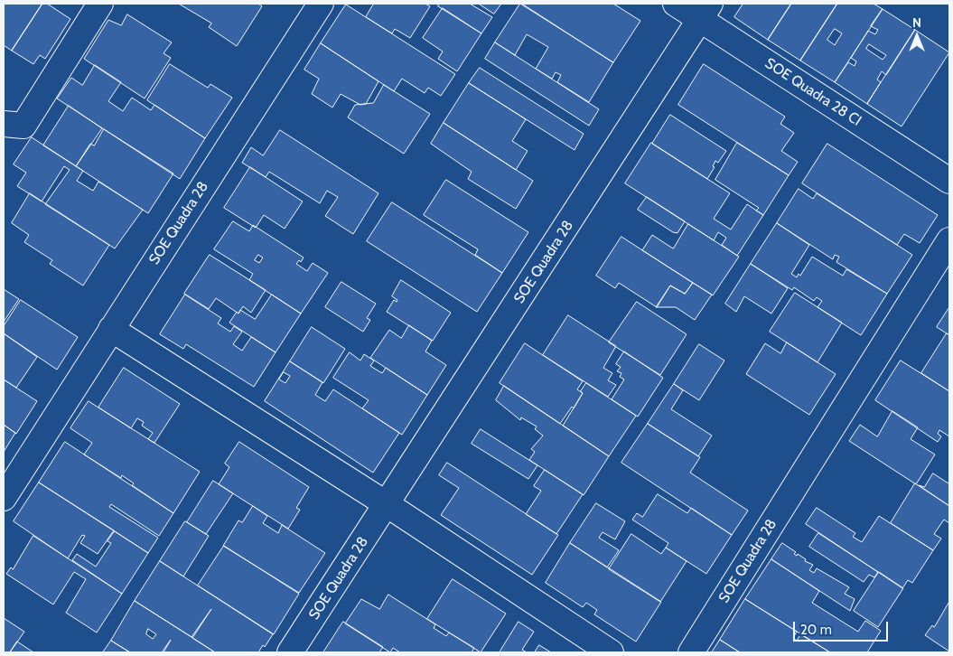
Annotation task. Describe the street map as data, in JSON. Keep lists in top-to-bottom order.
{
  "streets": {
    "street": ["SOE Quadra 28 CI", "SOE Quadra 28"]
  },
  "crossings": [
    ["SOE Quadra 28 CI", "SOE Quadra 28"]
  ],
  "scale_bar": "20 m",
  "north": "top"
}
